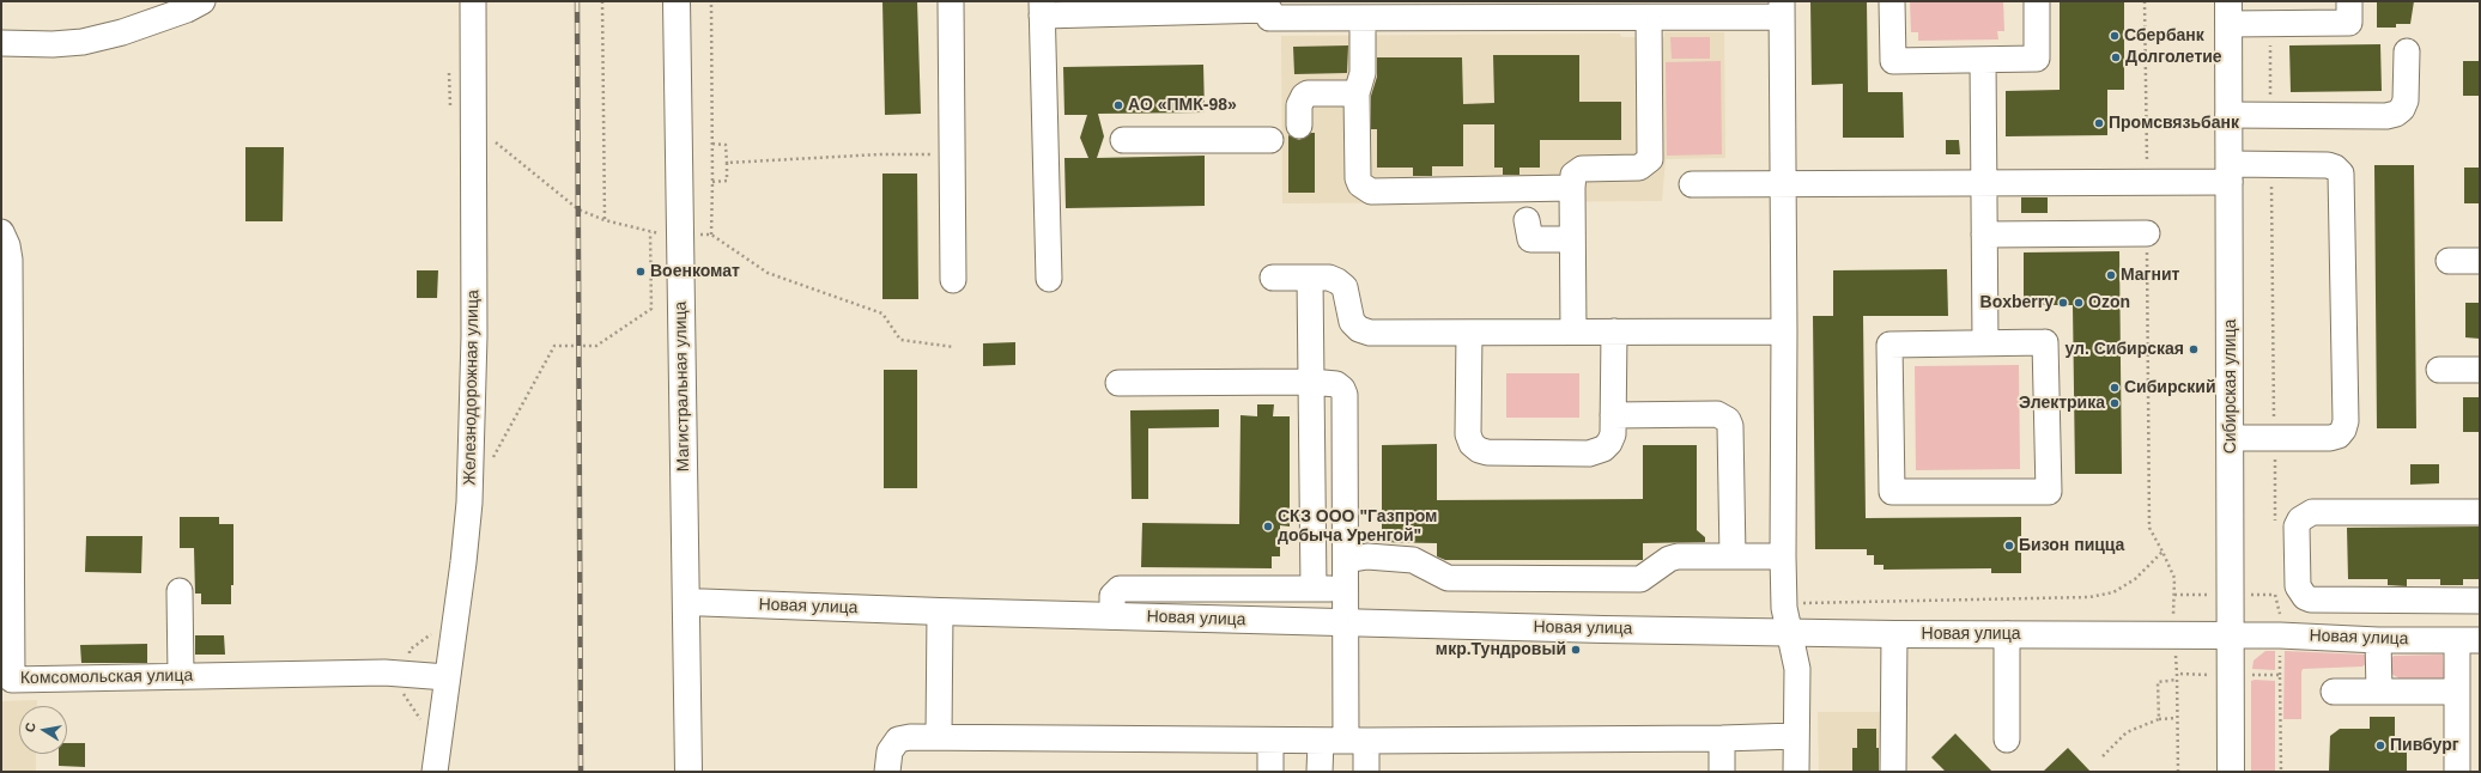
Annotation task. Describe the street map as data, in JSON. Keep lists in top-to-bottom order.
{
  "streets": {
    "main road": ["Магистральная улица", "Сибирская улица", "Новая улица"],
    "street": ["Железнодорожная улица", "Комсомольская улица"]
  },
  "crossings": [
    ["Магистральная улица", "Новая улица"],
    ["Сибирская улица", "Новая улица"],
    ["Железнодорожная улица", "Комсомольская улица"]
  ],
  "places": [
    "Сбербанк",
    "Долголетие",
    "АО «ПМК-98»",
    "Промсвязьбанк",
    "Военкомат",
    "Магнит",
    "Boxberry",
    "Ozon",
    "ул. Сибирская",
    "Сибирский",
    "Электрика",
    "СКЗ ООО \"Газпром добыча Уренгой\"",
    "Бизон пицца",
    "мкр.Тундровый",
    "Пивбург"
  ],
  "north": "left"
}
